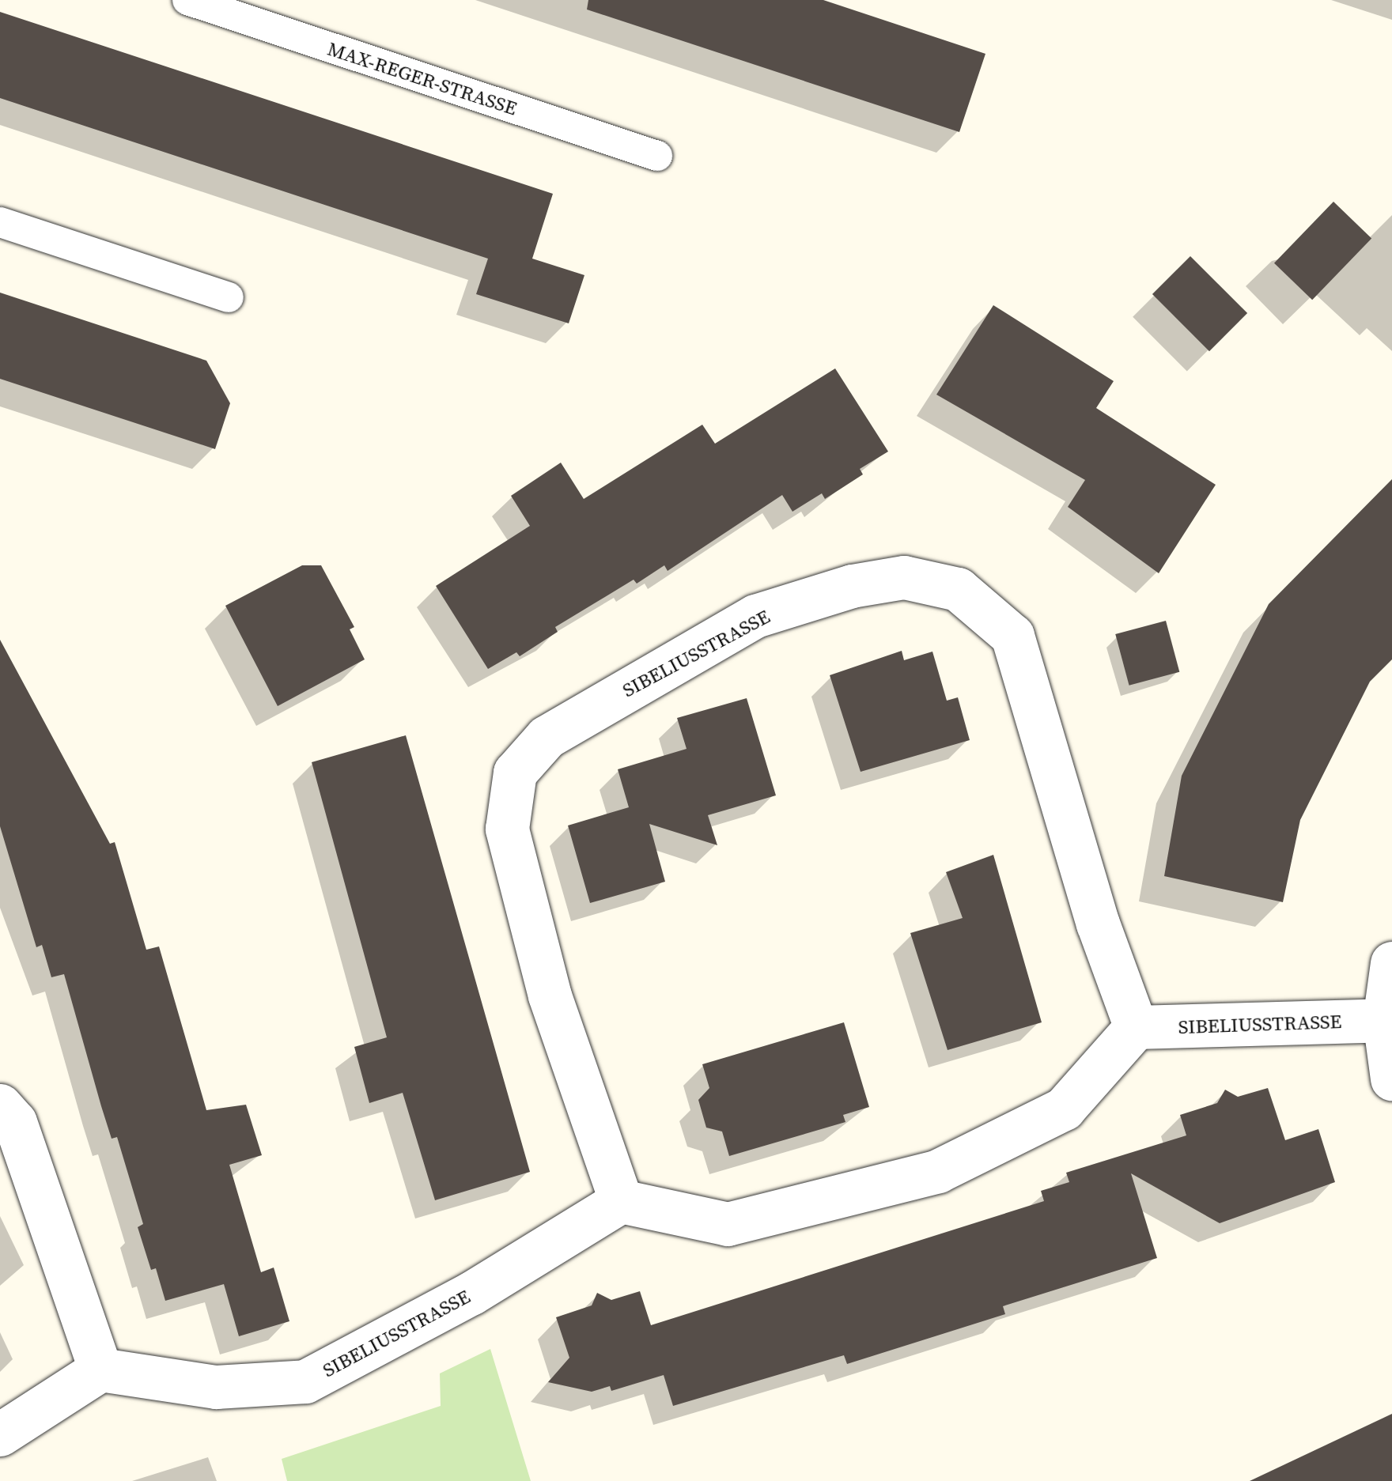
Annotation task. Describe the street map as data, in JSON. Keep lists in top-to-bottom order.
{
  "streets": {
    "street": ["SIBELIUSSTRASSE"],
    "lane": ["MAX-REGER-STRASSE"]
  }
}
